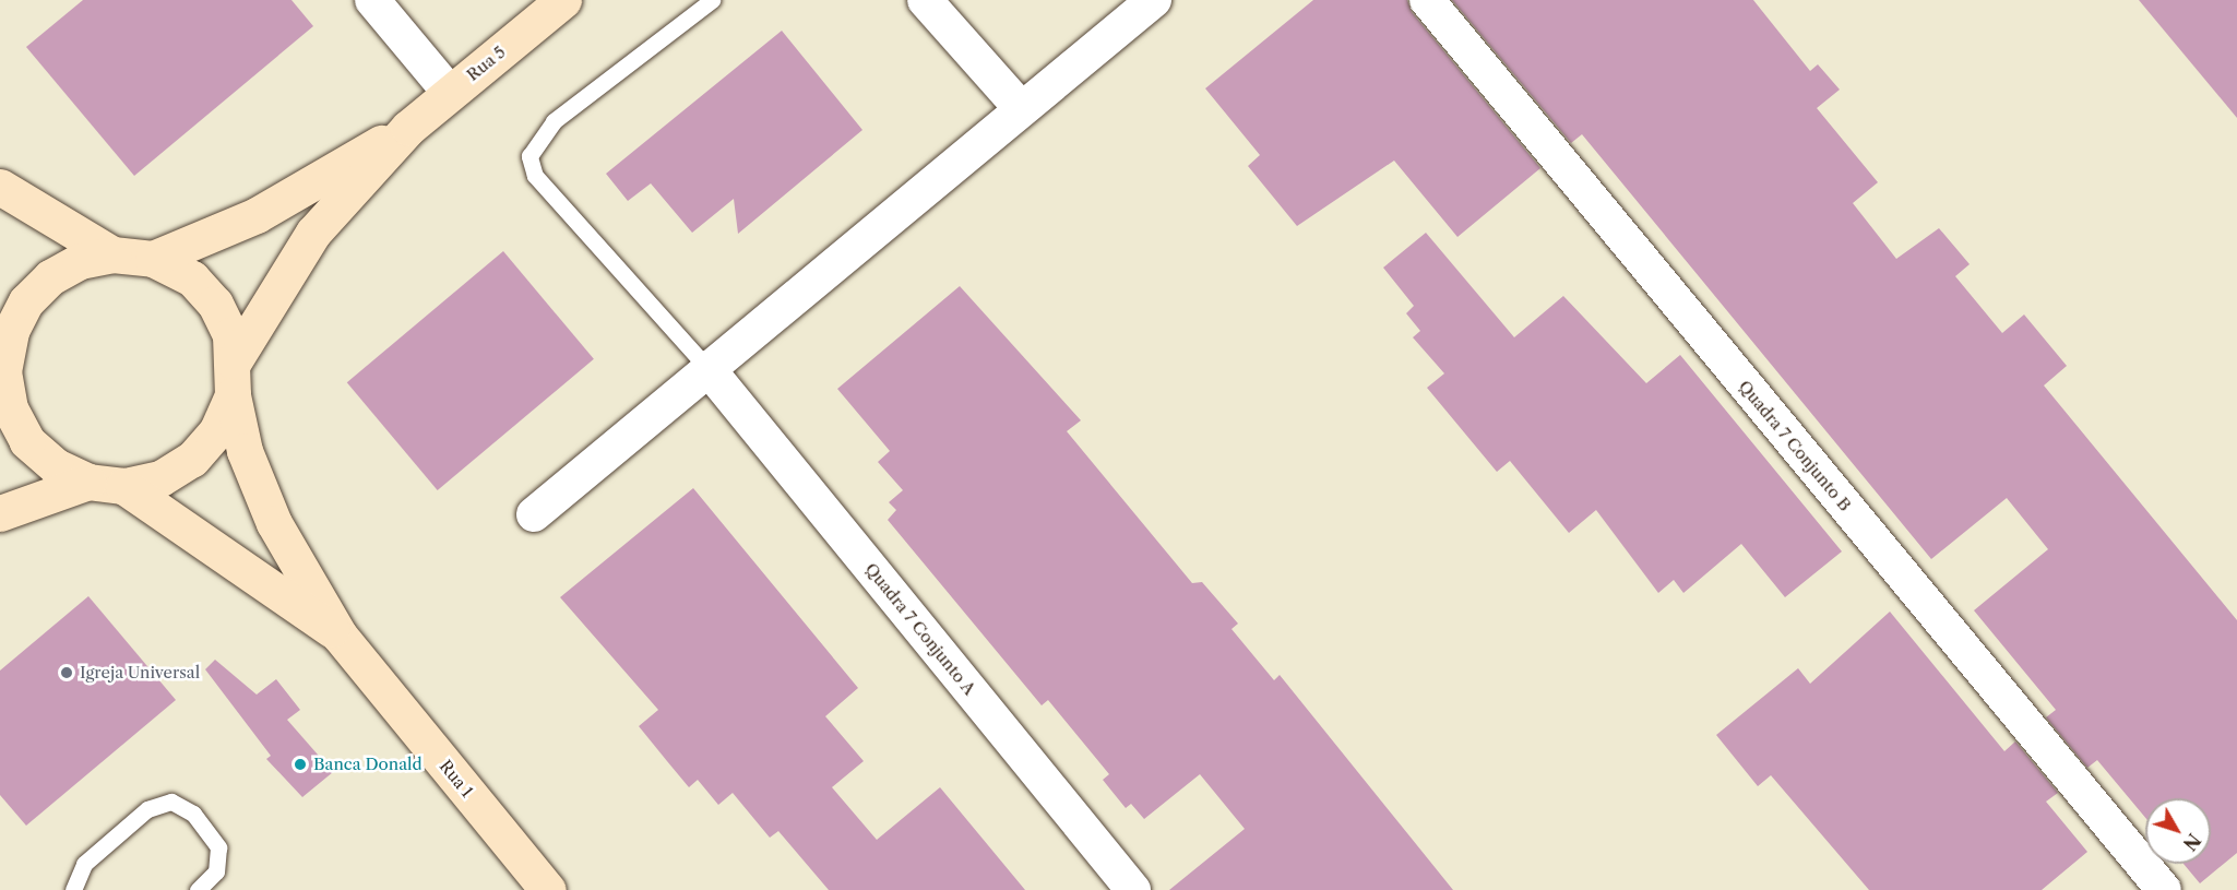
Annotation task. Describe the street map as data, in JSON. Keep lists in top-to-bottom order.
{
  "streets": {
    "street": [
      "Rua 5",
      "Quadra 7 Conjunto B",
      "Quadra 7 Conjunto A",
      "Rua 1"
    ]
  },
  "places": ["Igreja Universal", "Banca Donald"],
  "north": "bottom right"
}
